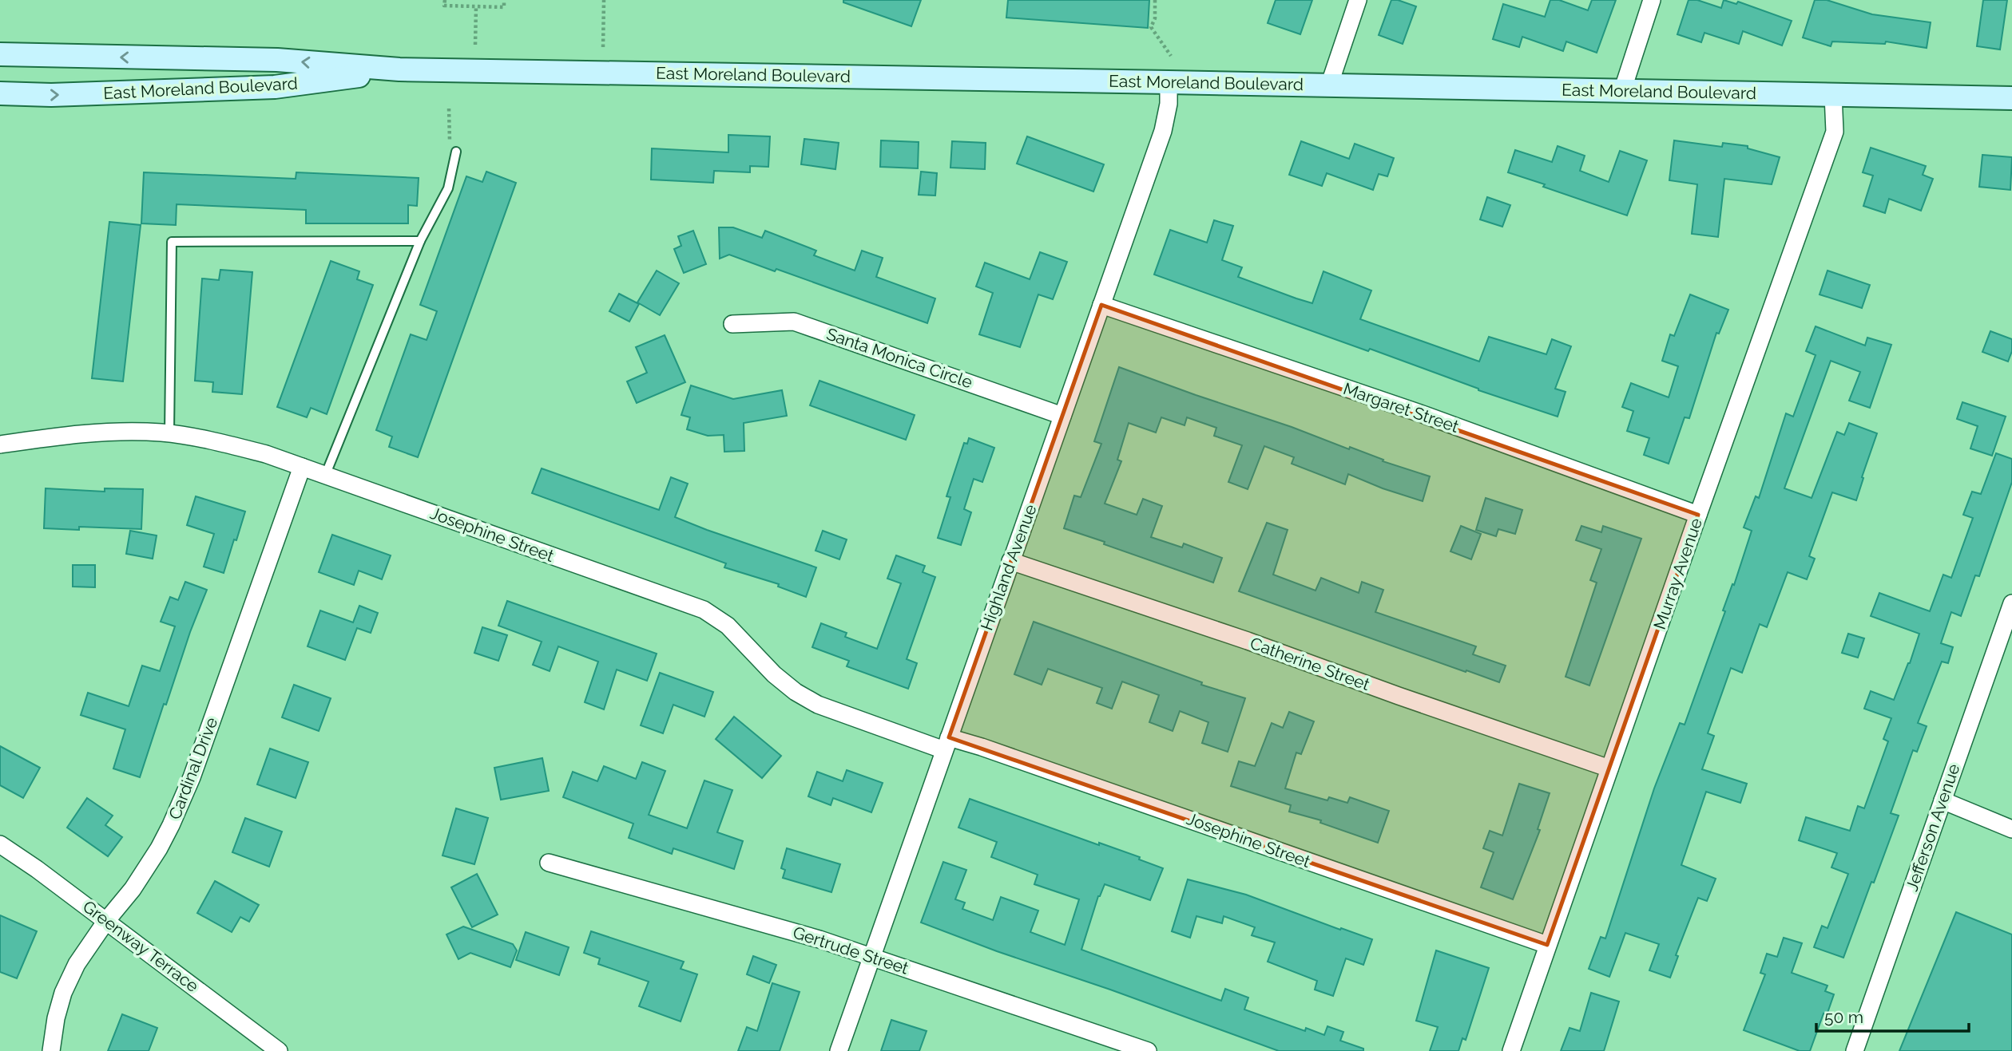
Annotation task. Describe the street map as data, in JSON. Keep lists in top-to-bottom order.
{
  "streets": {
    "main road": ["East Moreland Boulevard"],
    "street": [
      "Santa Monica Circle",
      "Margaret Street",
      "Josephine Street",
      "Highland Avenue",
      "Murray Avenue",
      "Catherine Street",
      "Cardinal Drive",
      "Jefferson Avenue",
      "Greenway Terrace",
      "Gertrude Street"
    ]
  },
  "crossings": [
    ["East Moreland Boulevard", "Highland Avenue"],
    ["East Moreland Boulevard", "Murray Avenue"],
    ["Santa Monica Circle", "Highland Avenue"],
    ["Margaret Street", "Highland Avenue"],
    ["Margaret Street", "Murray Avenue"],
    ["Josephine Street", "Highland Avenue"],
    ["Josephine Street", "Murray Avenue"],
    ["Josephine Street", "Cardinal Drive"],
    ["Highland Avenue", "Catherine Street"],
    ["Highland Avenue", "Gertrude Street"],
    ["Murray Avenue", "Catherine Street"],
    ["Cardinal Drive", "Greenway Terrace"]
  ],
  "scale_bar": "50 m"
}
